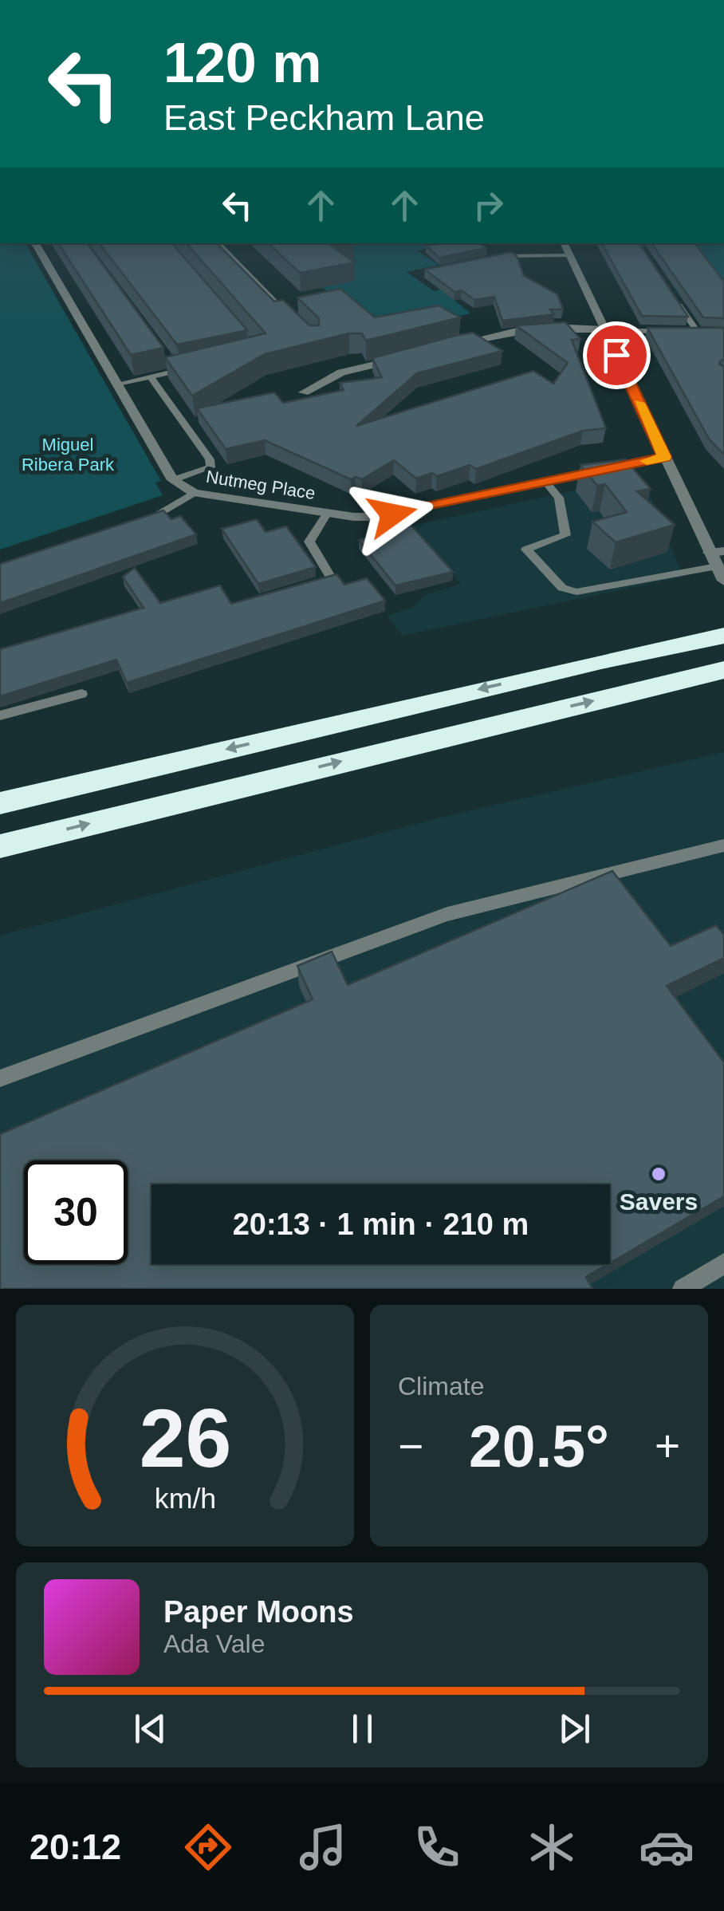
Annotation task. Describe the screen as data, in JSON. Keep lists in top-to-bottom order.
{
  "streets": {
    "street": ["Nutmeg Place"]
  },
  "parks": ["Miguel Ribera Park"],
  "places": ["Savers"],
  "page": {
    "turn": ["120 m", "East Peckham Lane"],
    "limit": "30",
    "trip": "20:13 · 1 min · 210 m",
    "tile": "Climate",
    "heat": ["−", "20.5°", "+"],
    "song": ["Paper Moons", "Ada Vale"],
    "tabs": "20:12",
    "gauge": ["26", "km/h"]
  }
}
